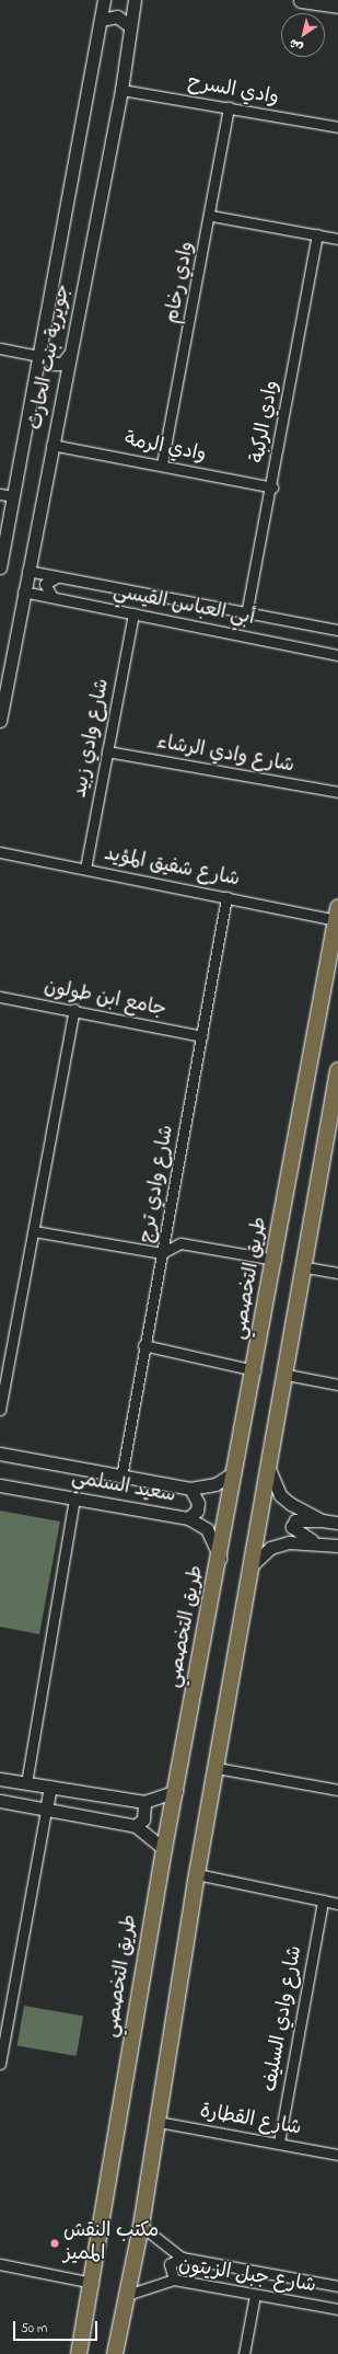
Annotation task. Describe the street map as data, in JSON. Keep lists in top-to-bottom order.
{
  "streets": {
    "main road": ["طريق التخصصي"],
    "street": [
      "وادي السرح",
      "وادي رخام",
      "جويرية بنت الحارث",
      "وادي الركبة",
      "وادي الرمة",
      "أبي العباس القيسي",
      "شارع وادي زبيد",
      "شارع وادي الرشاء",
      "شارع شفيق المؤيد",
      "جامع ابن طولون",
      "شارع وادي ترج",
      "سعيد السلمي",
      "شارع وادي السليف",
      "شارع القطارة",
      "شارع جبل الزيتون"
    ]
  },
  "crossings": [
    ["وادي السرح", "وادي رخام"],
    ["وادي السرح", "جويرية بنت الحارث"],
    ["وادي رخام", "وادي الرمة"],
    ["جويرية بنت الحارث", "وادي الرمة"],
    ["جويرية بنت الحارث", "أبي العباس القيسي"],
    ["وادي الركبة", "وادي الرمة"],
    ["وادي الركبة", "أبي العباس القيسي"],
    ["أبي العباس القيسي", "شارع وادي زبيد"],
    ["شارع وادي زبيد", "شارع وادي الرشاء"],
    ["شارع وادي زبيد", "شارع شفيق المؤيد"],
    ["شارع شفيق المؤيد", "شارع وادي ترج"],
    ["شارع شفيق المؤيد", "طريق التخصصي"],
    ["جامع ابن طولون", "شارع وادي ترج"],
    ["شارع وادي ترج", "سعيد السلمي"],
    ["طريق التخصصي", "سعيد السلمي"],
    ["شارع وادي السليف", "شارع القطارة"]
  ],
  "places": ["مكتب النقش المميز"],
  "scale_bar": "50 m",
  "north": "bottom left"
}
